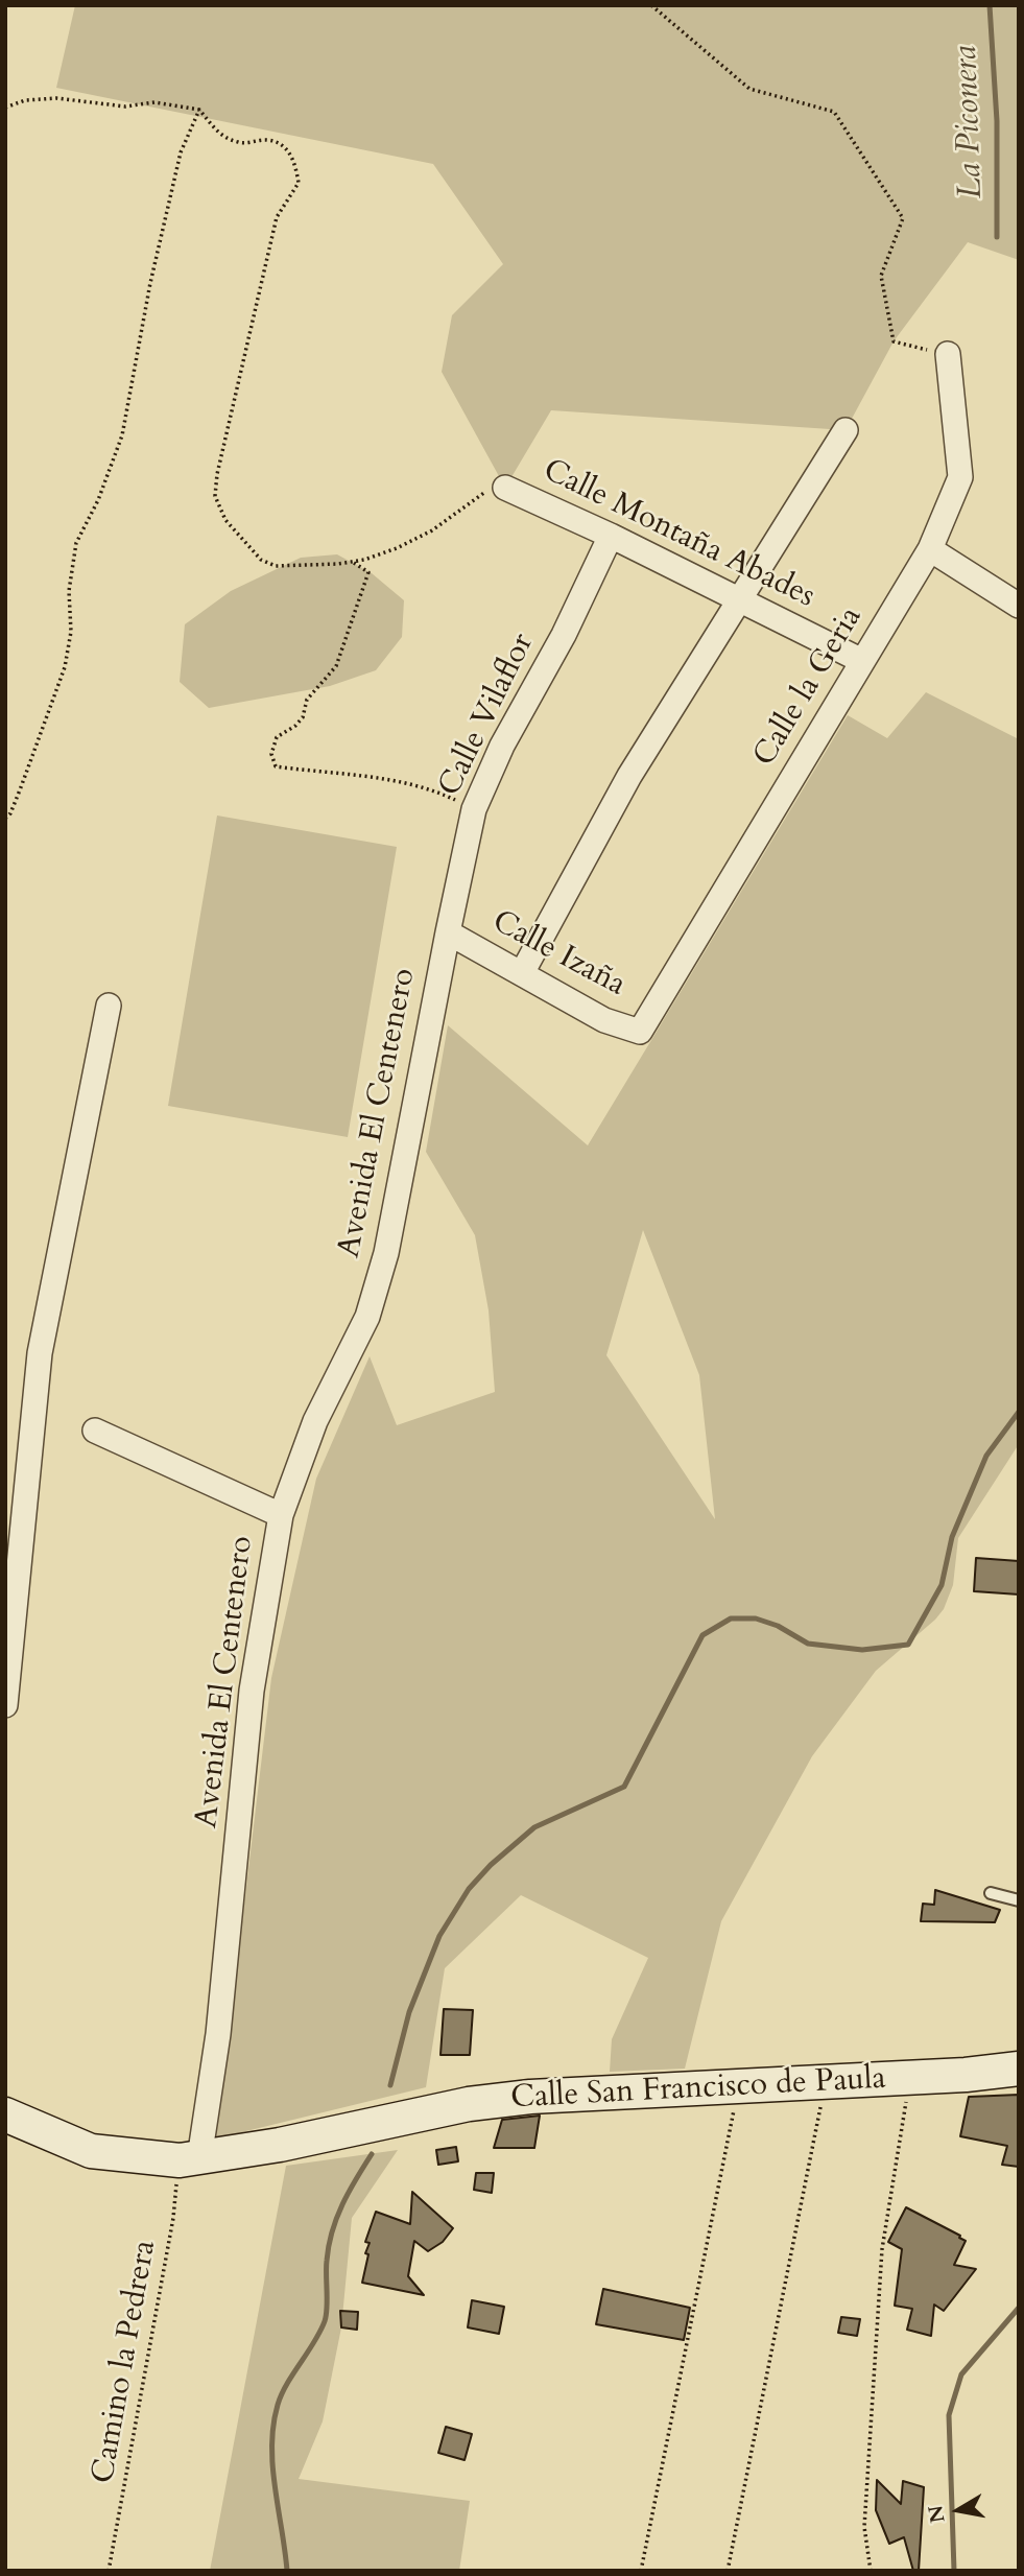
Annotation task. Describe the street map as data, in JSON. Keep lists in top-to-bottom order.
{
  "streets": {
    "main road": ["Calle San Francisco de Paula"],
    "street": [
      "Calle Montaña Abades",
      "Calle la Geria",
      "Calle Vilaflor",
      "Calle Izaña",
      "Avenida El Centenero"
    ],
    "path": ["Camino la Pedrera"]
  },
  "crossings": [
    ["Calle Montaña Abades", "Calle la Geria"],
    ["Calle Montaña Abades", "Calle Vilaflor"],
    ["Calle la Geria", "Calle Izaña"],
    ["Calle Vilaflor", "Calle Izaña"],
    ["Calle Vilaflor", "Avenida El Centenero"],
    ["Calle Izaña", "Avenida El Centenero"],
    ["Avenida El Centenero", "Calle San Francisco de Paula"],
    ["Avenida El Centenero", "Camino la Pedrera"],
    ["Calle San Francisco de Paula", "Camino la Pedrera"]
  ],
  "water": ["La Piconera"],
  "north": "left"
}
